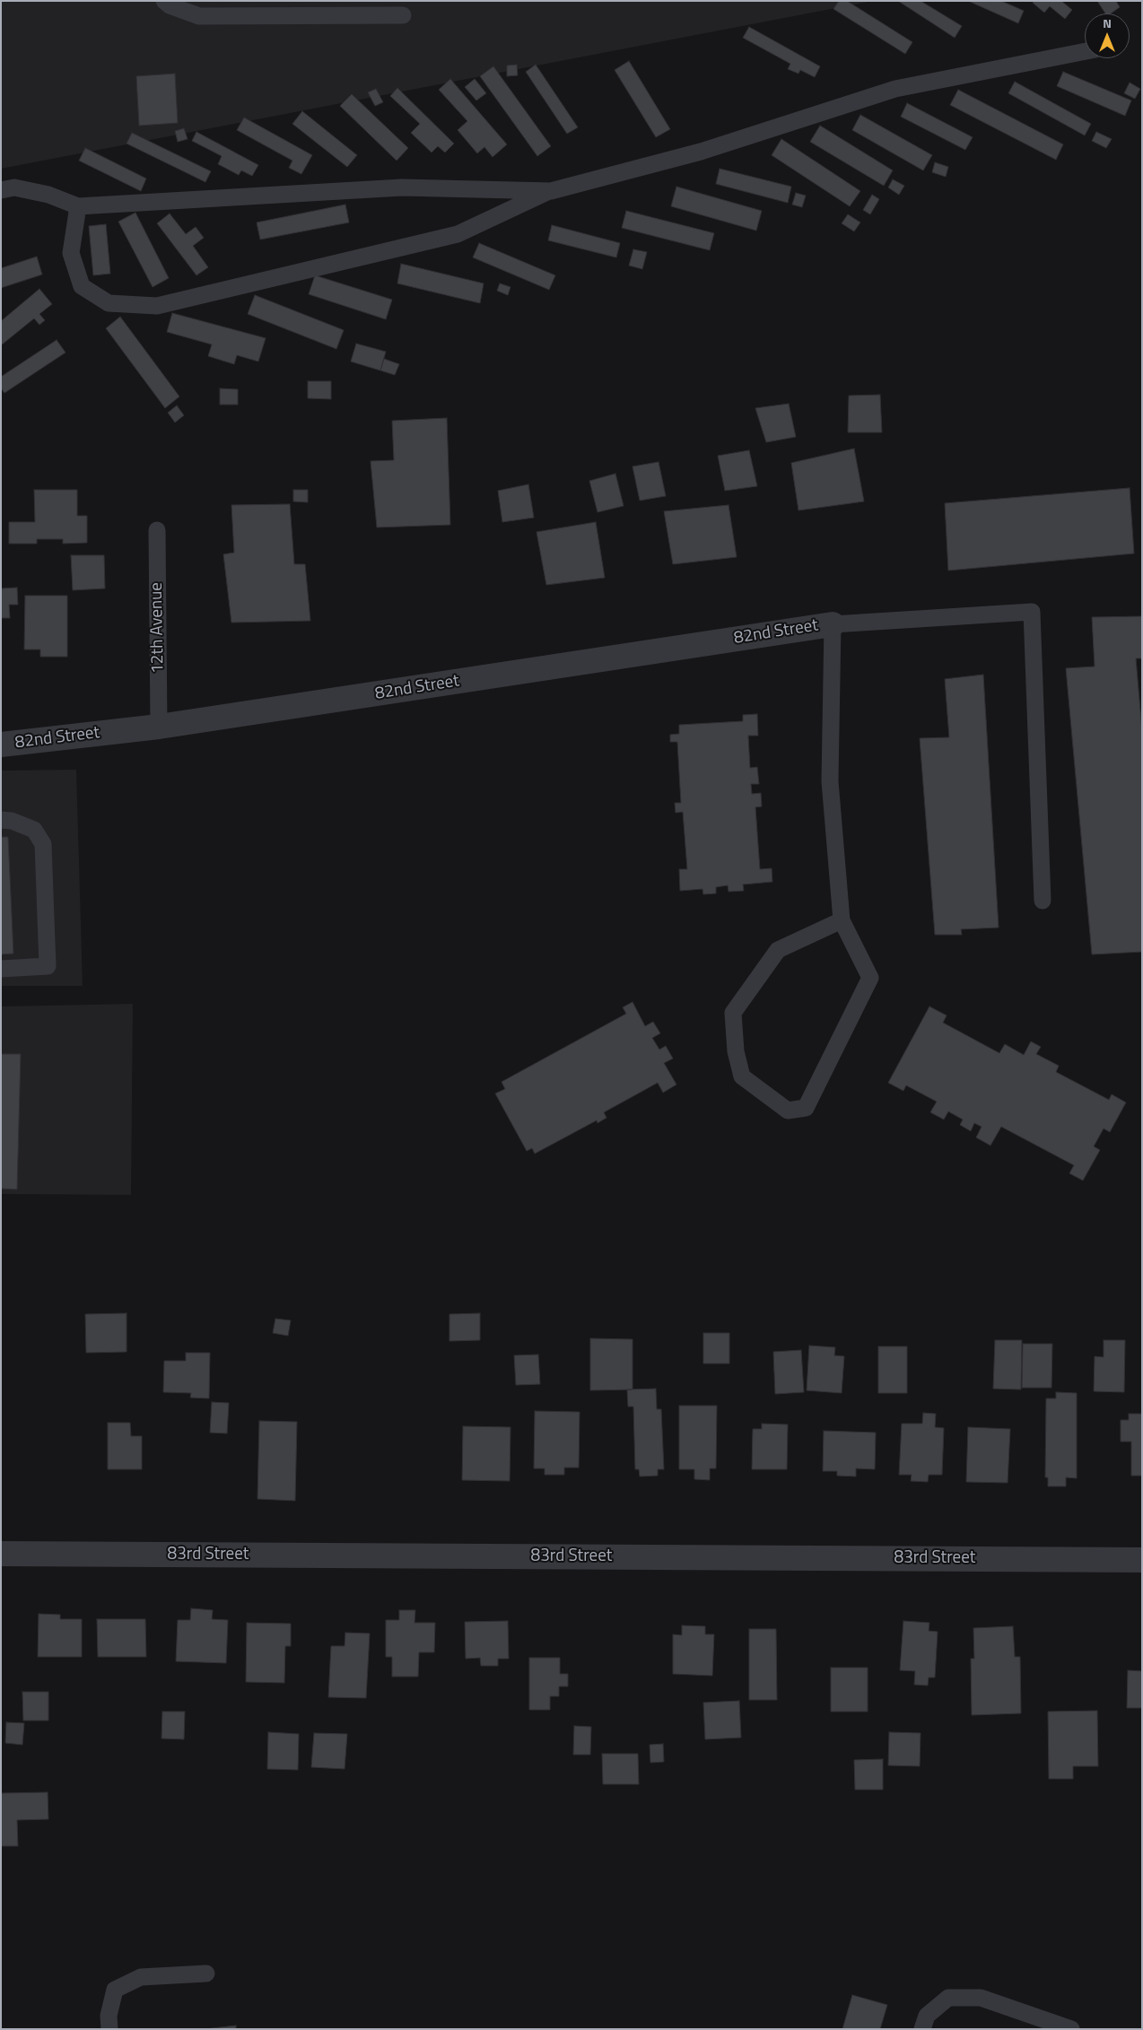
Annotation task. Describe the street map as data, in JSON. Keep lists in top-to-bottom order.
{
  "streets": {
    "street": ["82nd Street", "83rd Street"],
    "lane": ["12th Avenue"]
  },
  "crossings": [
    ["12th Avenue", "82nd Street"]
  ],
  "north": "top"
}
